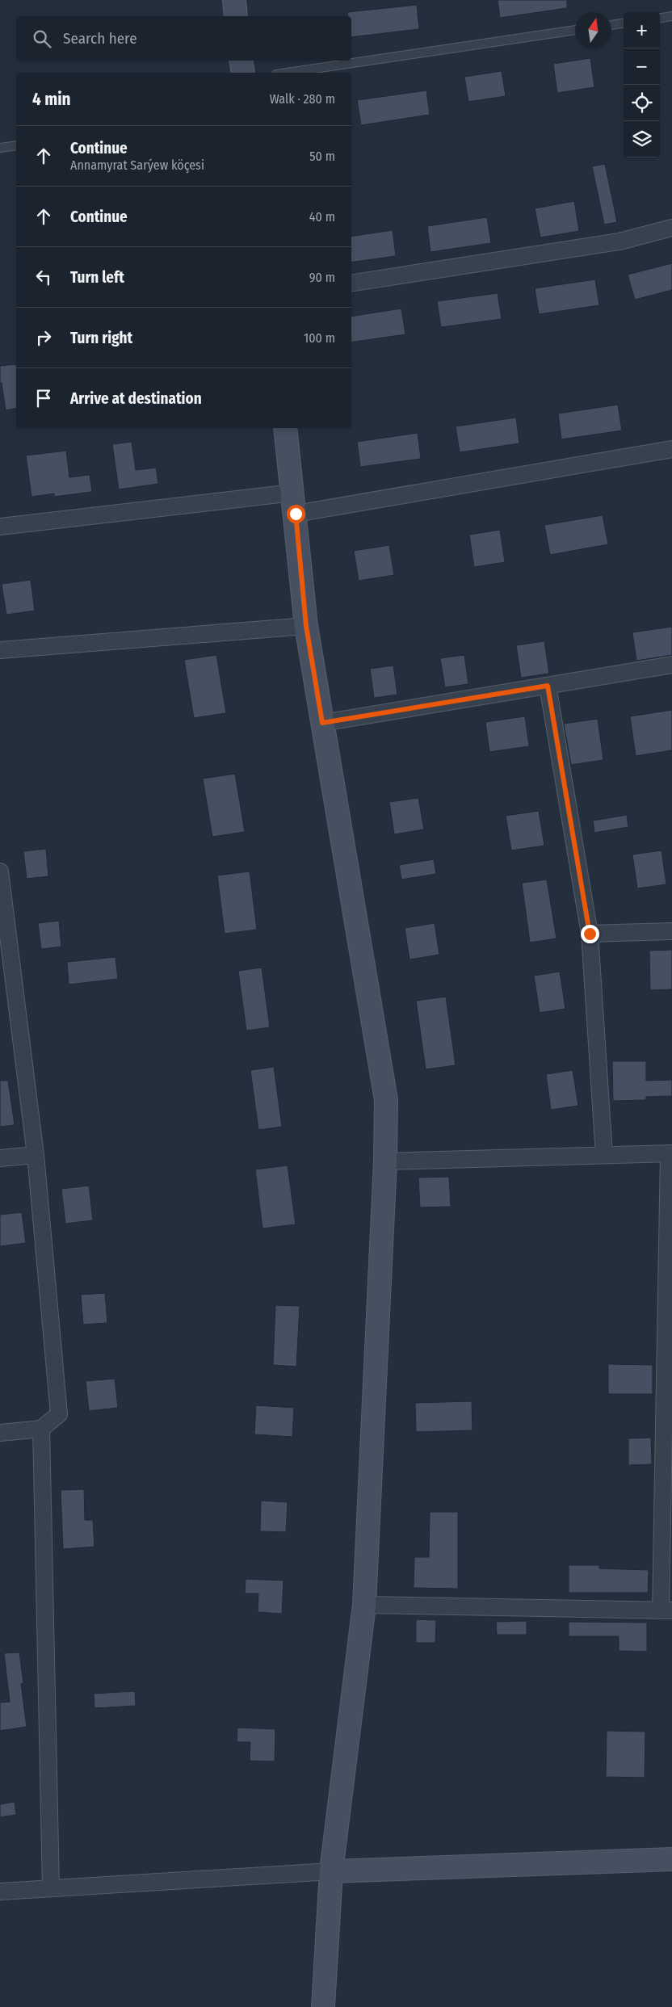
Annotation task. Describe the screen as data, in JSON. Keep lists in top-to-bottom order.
{
  "north": "top",
  "page": {
    "map_buttons": ["+", "−"],
    "search": "Search here",
    "heading": ["4 min", "Walk · 280 m"],
    "list": [
      ["Continue", "Annamyrat Sarýew köçesi", "50 m"],
      ["Continue", "40 m"],
      ["Turn left", "90 m"],
      ["Turn right", "100 m"],
      "Arrive at destination"
    ]
  }
}
